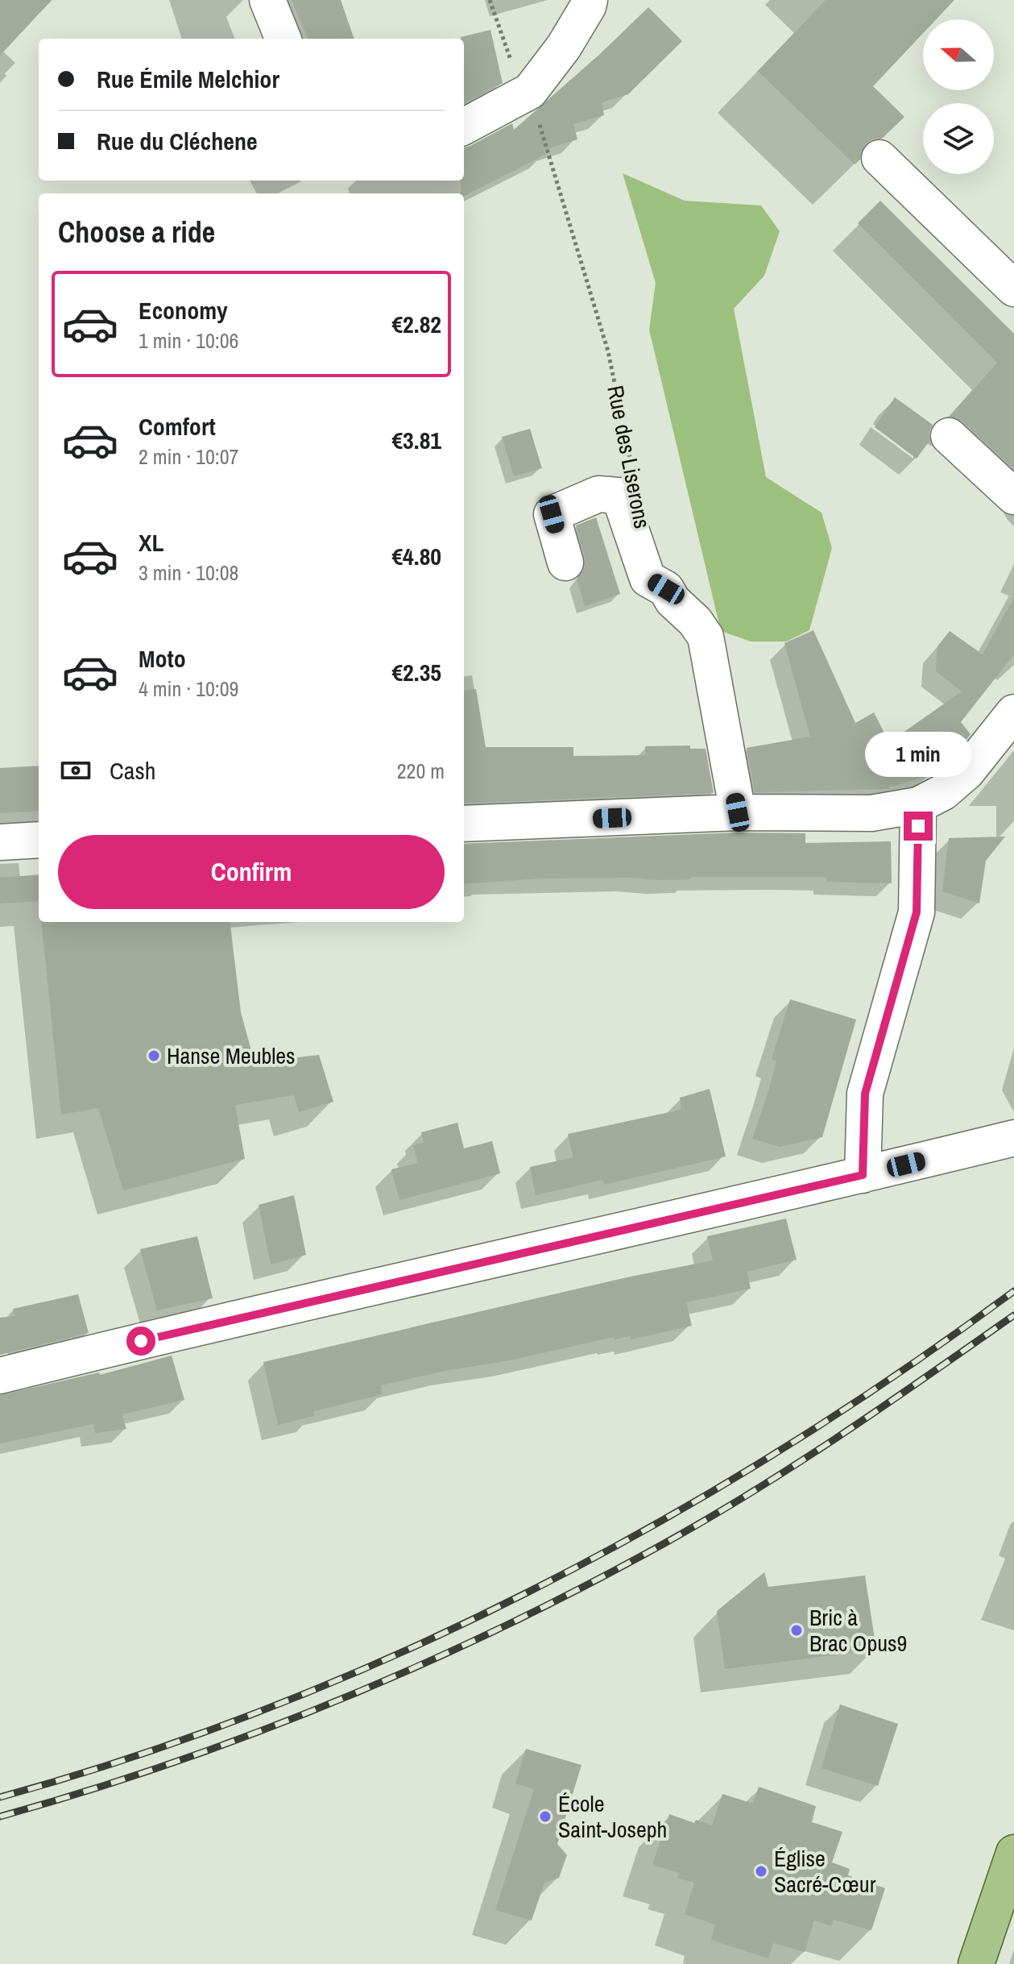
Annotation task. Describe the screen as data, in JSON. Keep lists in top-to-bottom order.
{
  "streets": {
    "path": ["Rue des Liserons"]
  },
  "places": [
    "Hanse Meubles",
    "Bric à Brac Opus9",
    "École Saint-Joseph",
    "Église Sacré-Cœur"
  ],
  "north": "left",
  "page": {
    "banner": ["Rue Émile Melchior", "Rue du Cléchene"],
    "heading": "Choose a ride",
    "list": [
      {
        "name": "Economy",
        "note": "1 min · 10:06",
        "value": "€2.82"
      },
      {
        "name": "Comfort",
        "note": "2 min · 10:07",
        "value": "€3.81"
      },
      {
        "name": "XL",
        "note": "3 min · 10:08",
        "value": "€4.80"
      },
      {
        "name": "Moto",
        "note": "4 min · 10:09",
        "value": "€2.35"
      }
    ],
    "bubble": "1 min",
    "pay": ["Cash", "220 m"],
    "buttons": "Confirm"
  }
}
